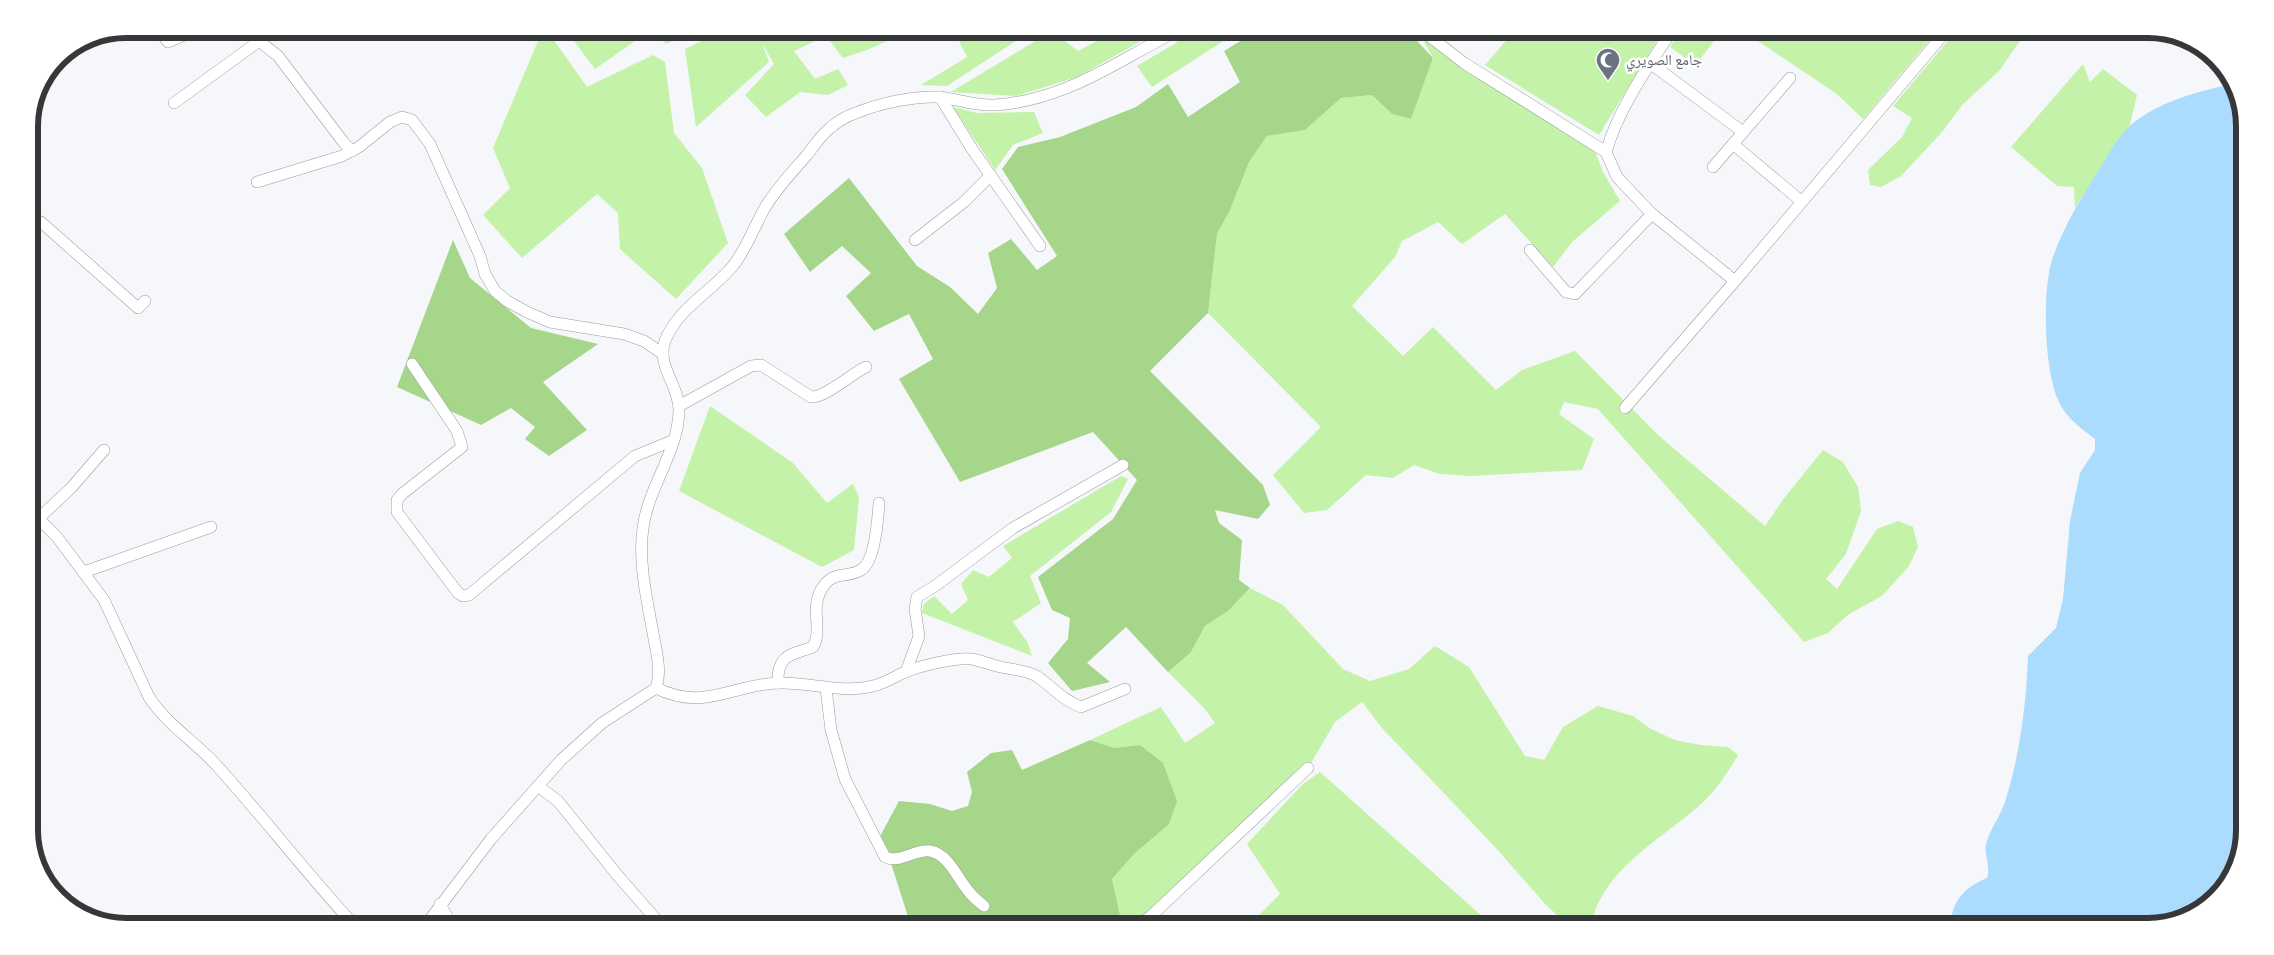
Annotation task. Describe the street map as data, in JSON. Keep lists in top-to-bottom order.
{
  "places": {
    "mosque": ["جامع الصويري"]
  }
}
